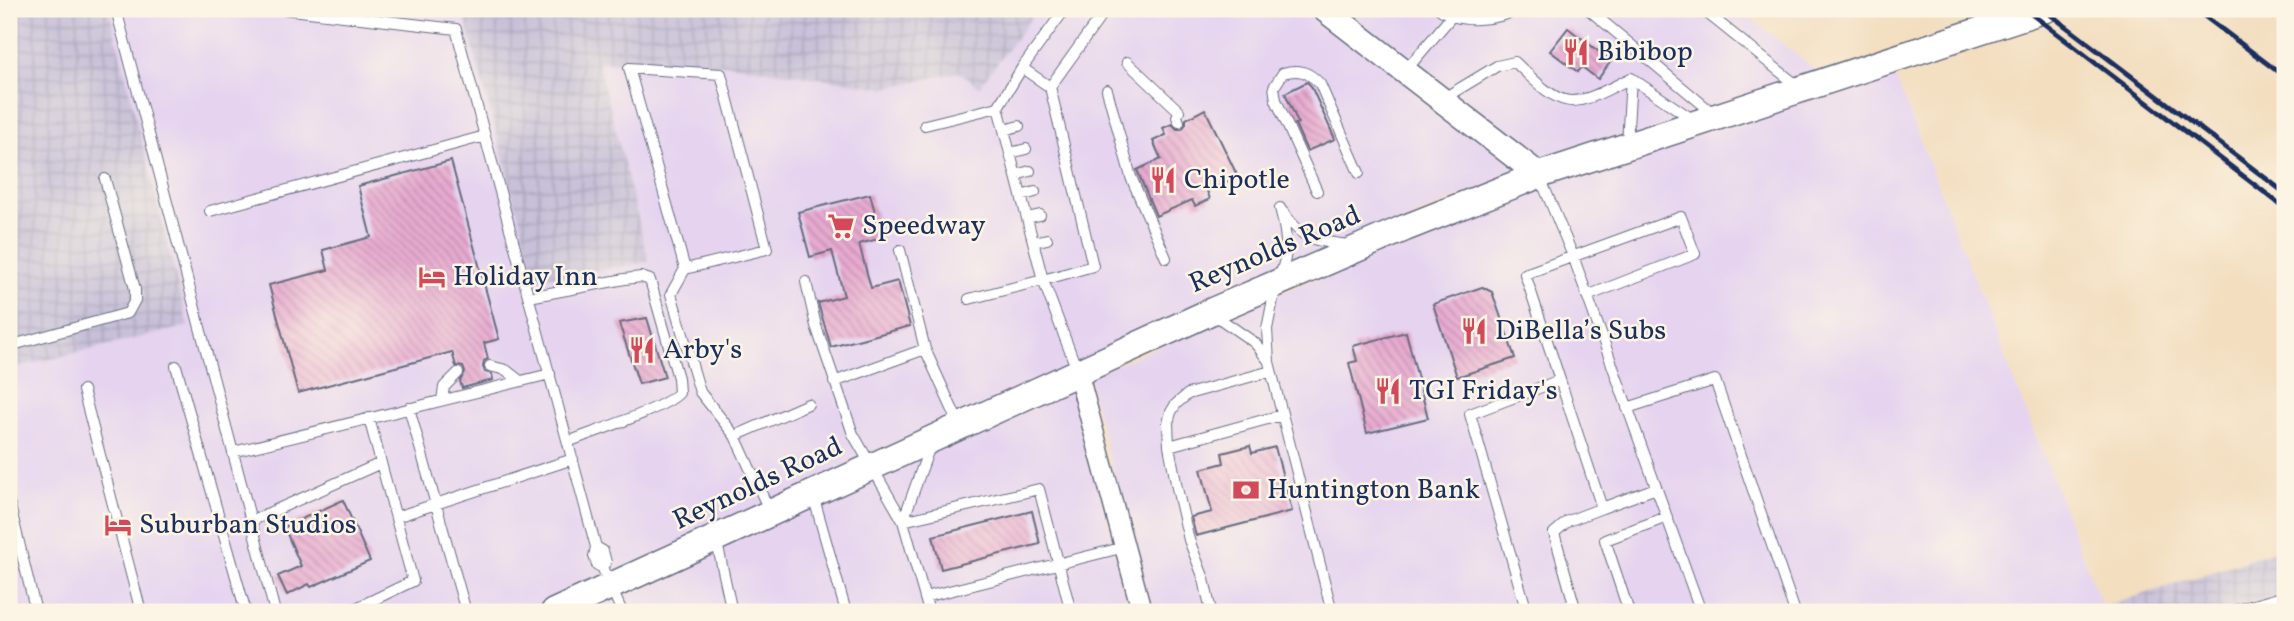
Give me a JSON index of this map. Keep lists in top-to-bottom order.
{
  "streets": {
    "main road": ["Reynolds Road"]
  },
  "places": {
    "restaurant": [
      "Bibibop",
      "Chipotle",
      "DiBella’s Subs",
      "Arby's",
      "TGI Friday's"
    ],
    "supermarket": ["Speedway"],
    "hotel": ["Holiday Inn", "Suburban Studios"],
    "bank": ["Huntington Bank"]
  }
}
